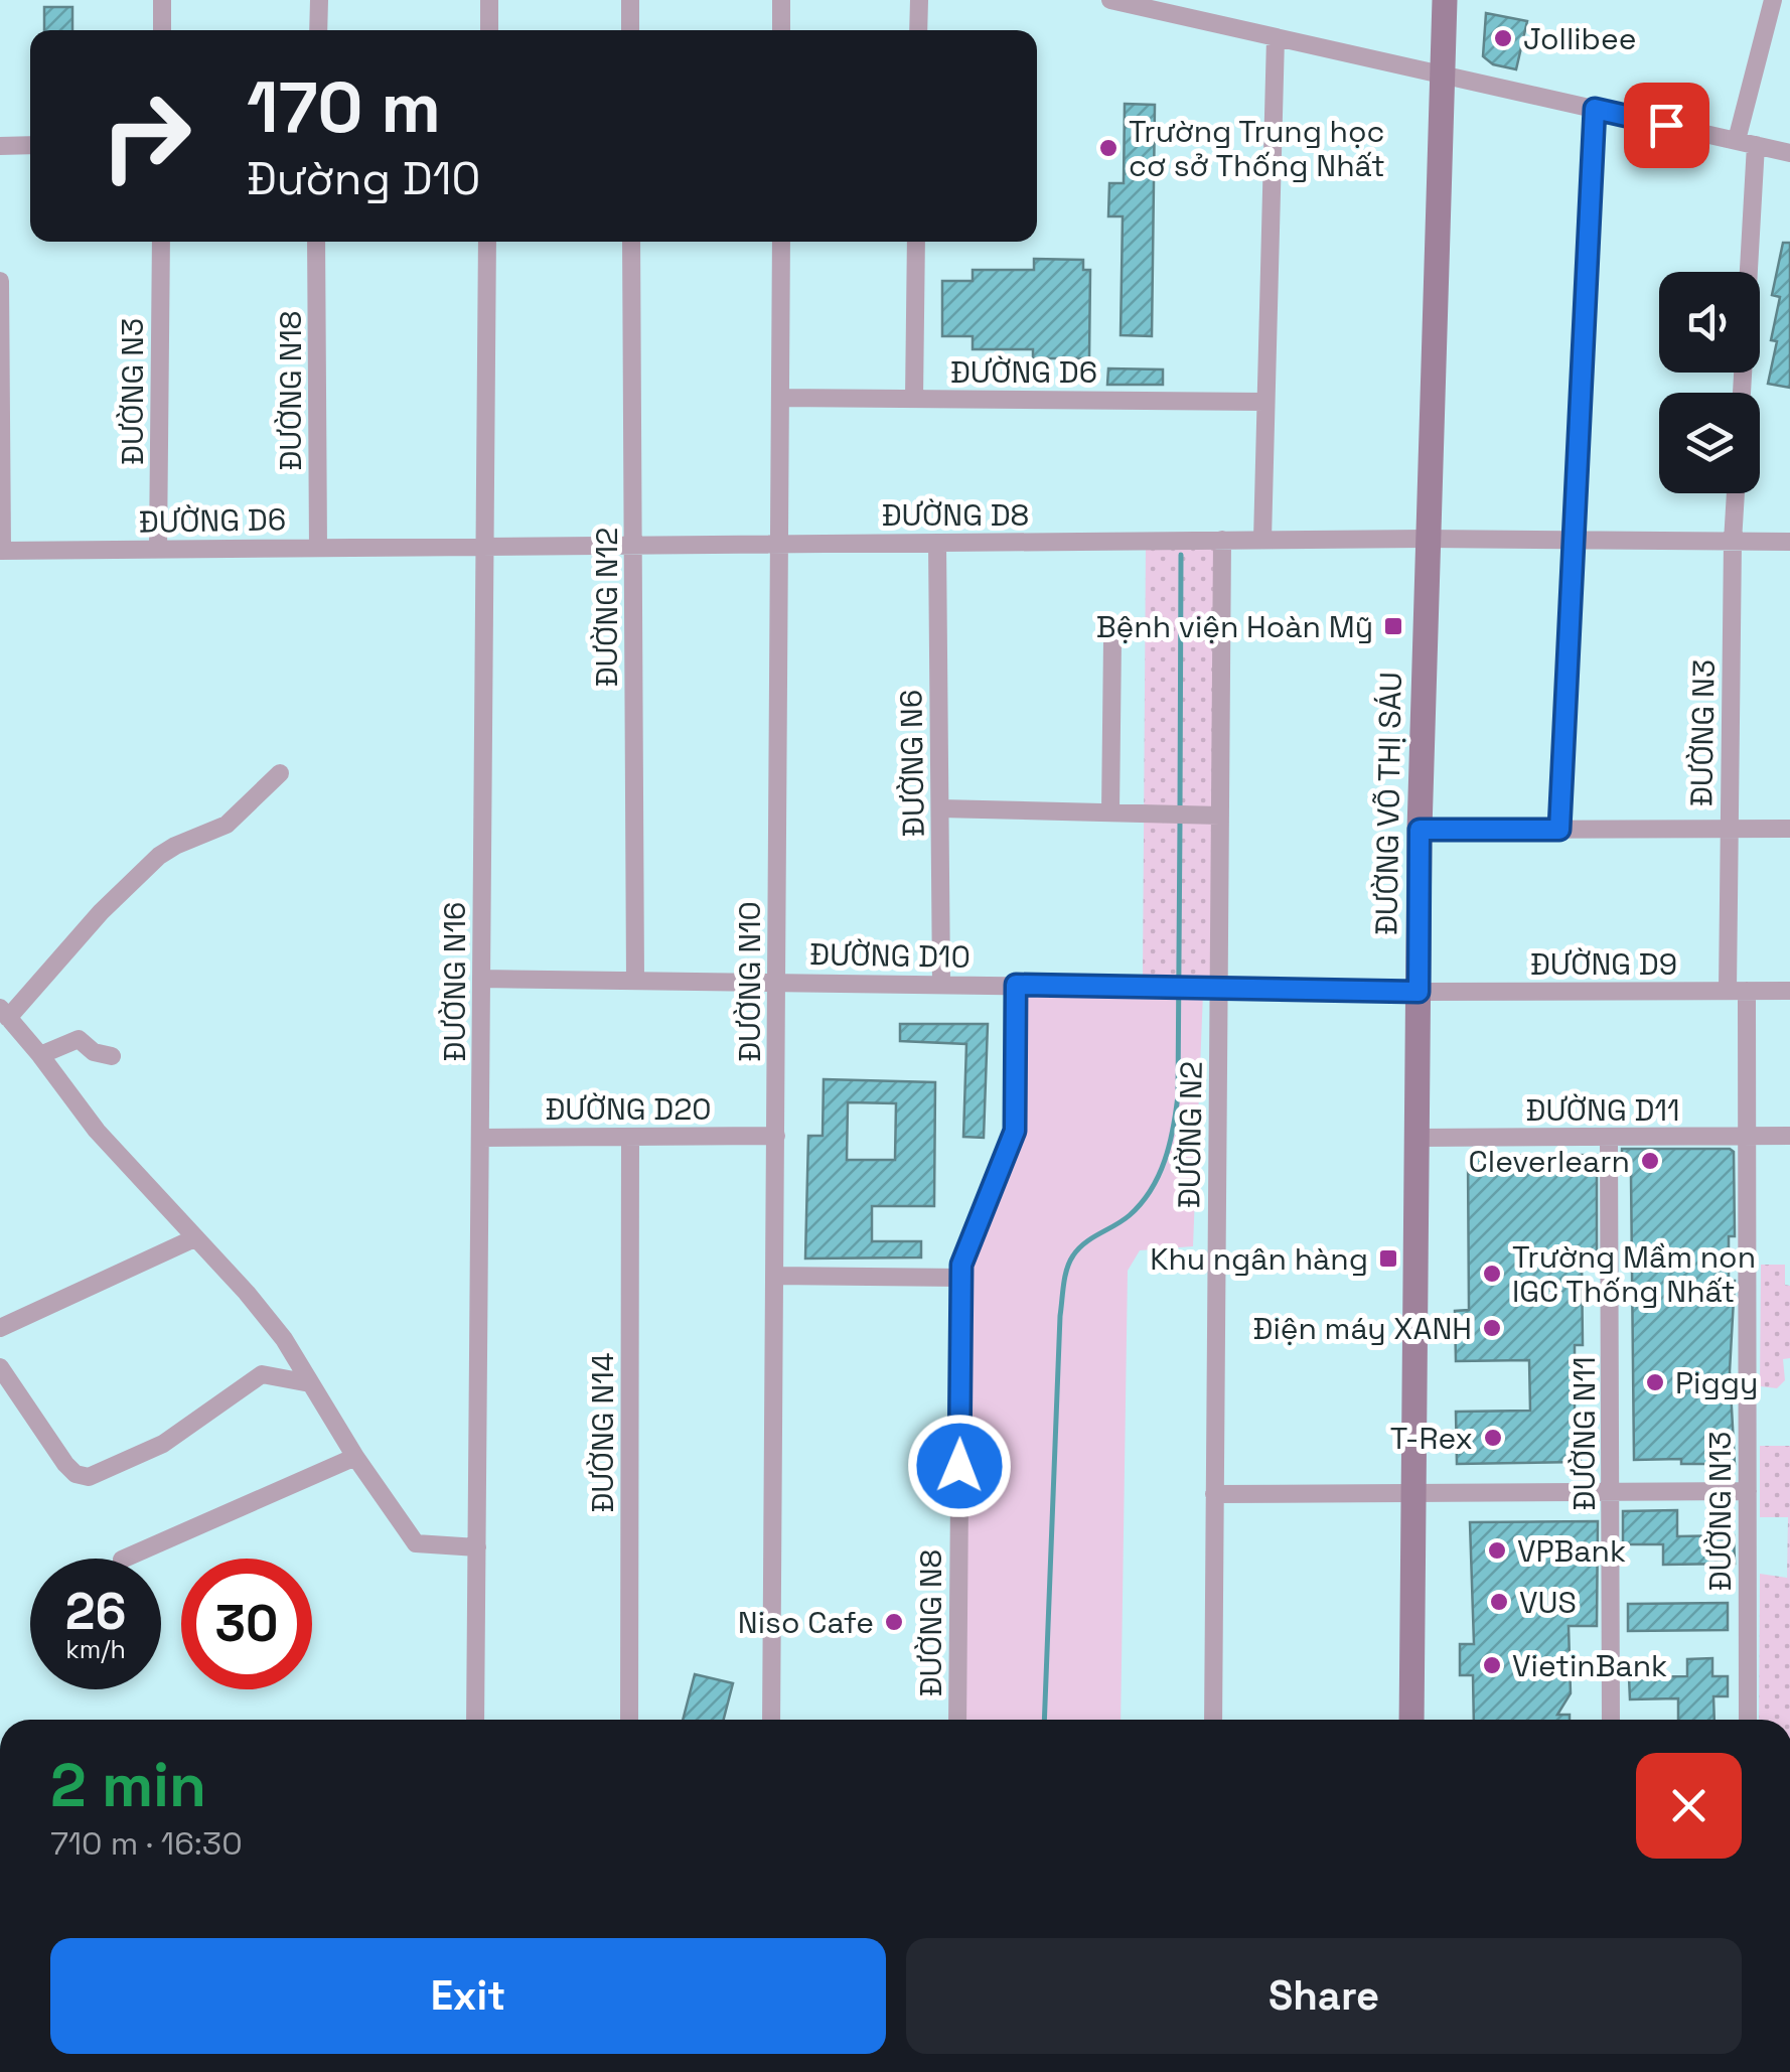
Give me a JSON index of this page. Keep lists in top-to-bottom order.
{
  "streets": {
    "main road": ["ĐƯỜNG VÕ THỊ SÁU"],
    "street": [
      "ĐƯỜNG D6",
      "ĐƯỜNG N18",
      "ĐƯỜNG N3",
      "ĐƯỜNG D8",
      "ĐƯỜNG N12",
      "ĐƯỜNG N6",
      "ĐƯỜNG D10",
      "ĐƯỜNG D9",
      "ĐƯỜNG N16",
      "ĐƯỜNG N10",
      "ĐƯỜNG D20",
      "ĐƯỜNG D11",
      "ĐƯỜNG N2",
      "ĐƯỜNG N14",
      "ĐƯỜNG N11",
      "ĐƯỜNG N13",
      "ĐƯỜNG N8"
    ]
  },
  "crossings": [
    ["ĐƯỜNG D6", "ĐƯỜNG N18"],
    ["ĐƯỜNG D6", "ĐƯỜNG N3"],
    ["ĐƯỜNG D6", "ĐƯỜNG D8"],
    ["ĐƯỜNG D6", "ĐƯỜNG N16"],
    ["ĐƯỜNG D6", "ĐƯỜNG N10"],
    ["ĐƯỜNG N3", "ĐƯỜNG D8"],
    ["ĐƯỜNG N3", "ĐƯỜNG D9"],
    ["ĐƯỜNG N3", "ĐƯỜNG N13"],
    ["ĐƯỜNG D8", "ĐƯỜNG N12"],
    ["ĐƯỜNG D8", "ĐƯỜNG N6"],
    ["ĐƯỜNG D8", "ĐƯỜNG VÕ THỊ SÁU"],
    ["ĐƯỜNG D8", "ĐƯỜNG N16"],
    ["ĐƯỜNG D8", "ĐƯỜNG N10"],
    ["ĐƯỜNG D8", "ĐƯỜNG N2"],
    ["ĐƯỜNG N12", "ĐƯỜNG D10"],
    ["ĐƯỜNG N6", "ĐƯỜNG D10"],
    ["ĐƯỜNG VÕ THỊ SÁU", "ĐƯỜNG D10"],
    ["ĐƯỜNG VÕ THỊ SÁU", "ĐƯỜNG D9"],
    ["ĐƯỜNG VÕ THỊ SÁU", "ĐƯỜNG D11"],
    ["ĐƯỜNG D10", "ĐƯỜNG D9"],
    ["ĐƯỜNG D10", "ĐƯỜNG N16"],
    ["ĐƯỜNG D10", "ĐƯỜNG N10"],
    ["ĐƯỜNG D10", "ĐƯỜNG N2"],
    ["ĐƯỜNG D10", "ĐƯỜNG N8"],
    ["ĐƯỜNG D9", "ĐƯỜNG N13"],
    ["ĐƯỜNG N16", "ĐƯỜNG D20"],
    ["ĐƯỜNG N10", "ĐƯỜNG D20"],
    ["ĐƯỜNG D20", "ĐƯỜNG N14"],
    ["ĐƯỜNG D11", "ĐƯỜNG N11"],
    ["ĐƯỜNG D11", "ĐƯỜNG N13"]
  ],
  "places": {
    "other": [
      "Jollibee",
      "Trường Trung học cơ sở Thống Nhất",
      "Cleverlearn",
      "Trường Mầm non IGC Thống Nhất",
      "Điện máy XANH",
      "Piggy",
      "T-Rex",
      "VPBank",
      "VUS",
      "Niso Cafe",
      "VietinBank"
    ],
    "transit": ["Bệnh viện Hoàn Mỹ", "Khu ngân hàng"]
  },
  "page": {
    "turn": ["170 m", "Đường D10"],
    "speed": "26 km/h",
    "limit": "30",
    "heading": ["2 min", "710 m · 16:30"],
    "buttons": ["Exit", "Share"]
  }
}
